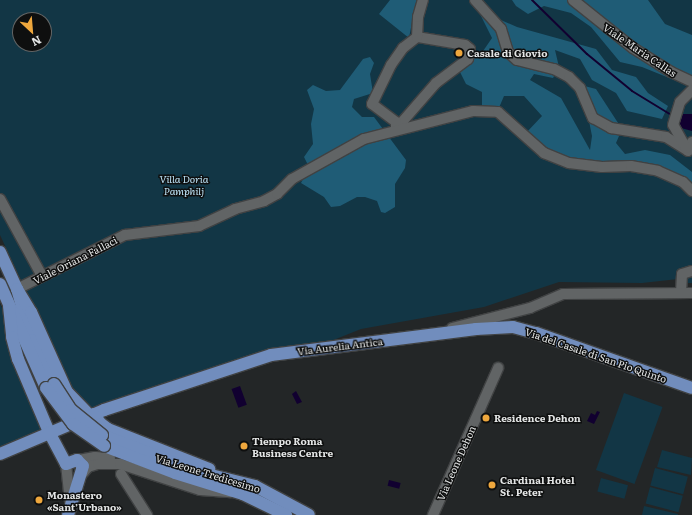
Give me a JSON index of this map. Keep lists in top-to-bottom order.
{
  "streets": {
    "main road": ["Via Aurelia Antica", "Via del Casale di San Pio Quinto", "Via Leone Tredicesimo"],
    "street": ["Viale Maria Callas", "Viale Oriana Fallaci", "Via Leone Dehon"]
  },
  "crossings": [
    ["Viale Oriana Fallaci", "Via Leone Tredicesimo"],
    ["Via Aurelia Antica", "Via del Casale di San Pio Quinto"]
  ],
  "parks": ["Villa Doria Pamphilj"],
  "places": [
    "Casale di Giovio",
    "Residence Dehon",
    "Tiempo Roma Business Centre",
    "Cardinal Hotel St. Peter",
    "Monastero «Sant’Urbano»"
  ],
  "north": "bottom right"
}
